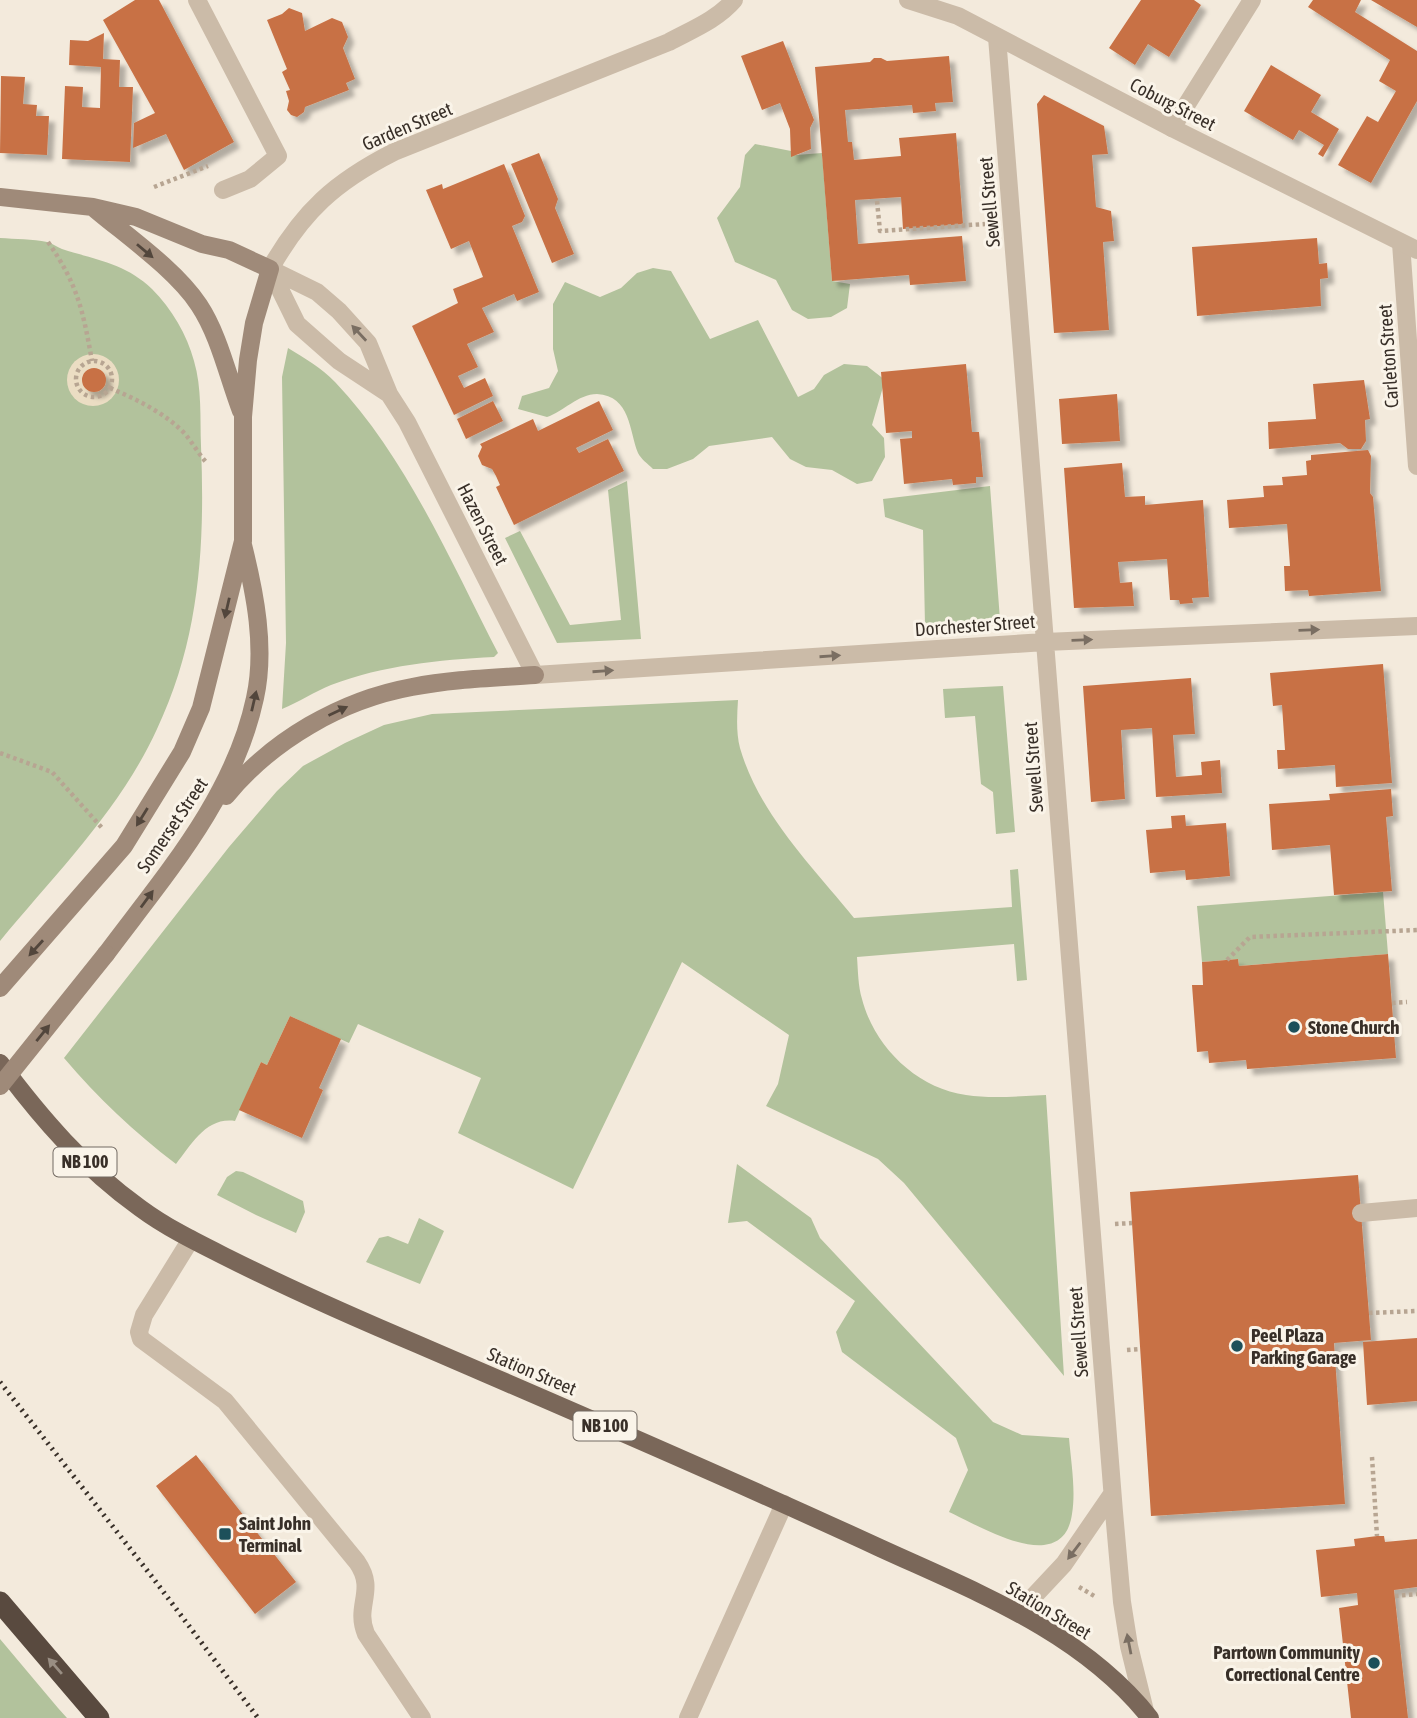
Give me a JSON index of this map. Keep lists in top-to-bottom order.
{
  "streets": {
    "main road": ["Somerset Street", "NB 100", "Station Street"],
    "street": [
      "Coburg Street",
      "Garden Street",
      "Sewell Street",
      "Carleton Street",
      "Hazen Street",
      "Dorchester Street"
    ]
  },
  "crossings": [
    ["Coburg Street", "Sewell Street"],
    ["Coburg Street", "Carleton Street"],
    ["Garden Street", "Hazen Street"],
    ["Garden Street", "Somerset Street"],
    ["Sewell Street", "Dorchester Street"],
    ["Sewell Street", "Station Street"],
    ["Hazen Street", "Dorchester Street"],
    ["Hazen Street", "Somerset Street"]
  ],
  "one_way": ["Dorchester Street"],
  "places": {
    "other": ["Stone Church", "Peel Plaza Parking Garage", "Parrtown Community Correctional Centre"],
    "transit": ["Saint John Terminal"]
  }
}
